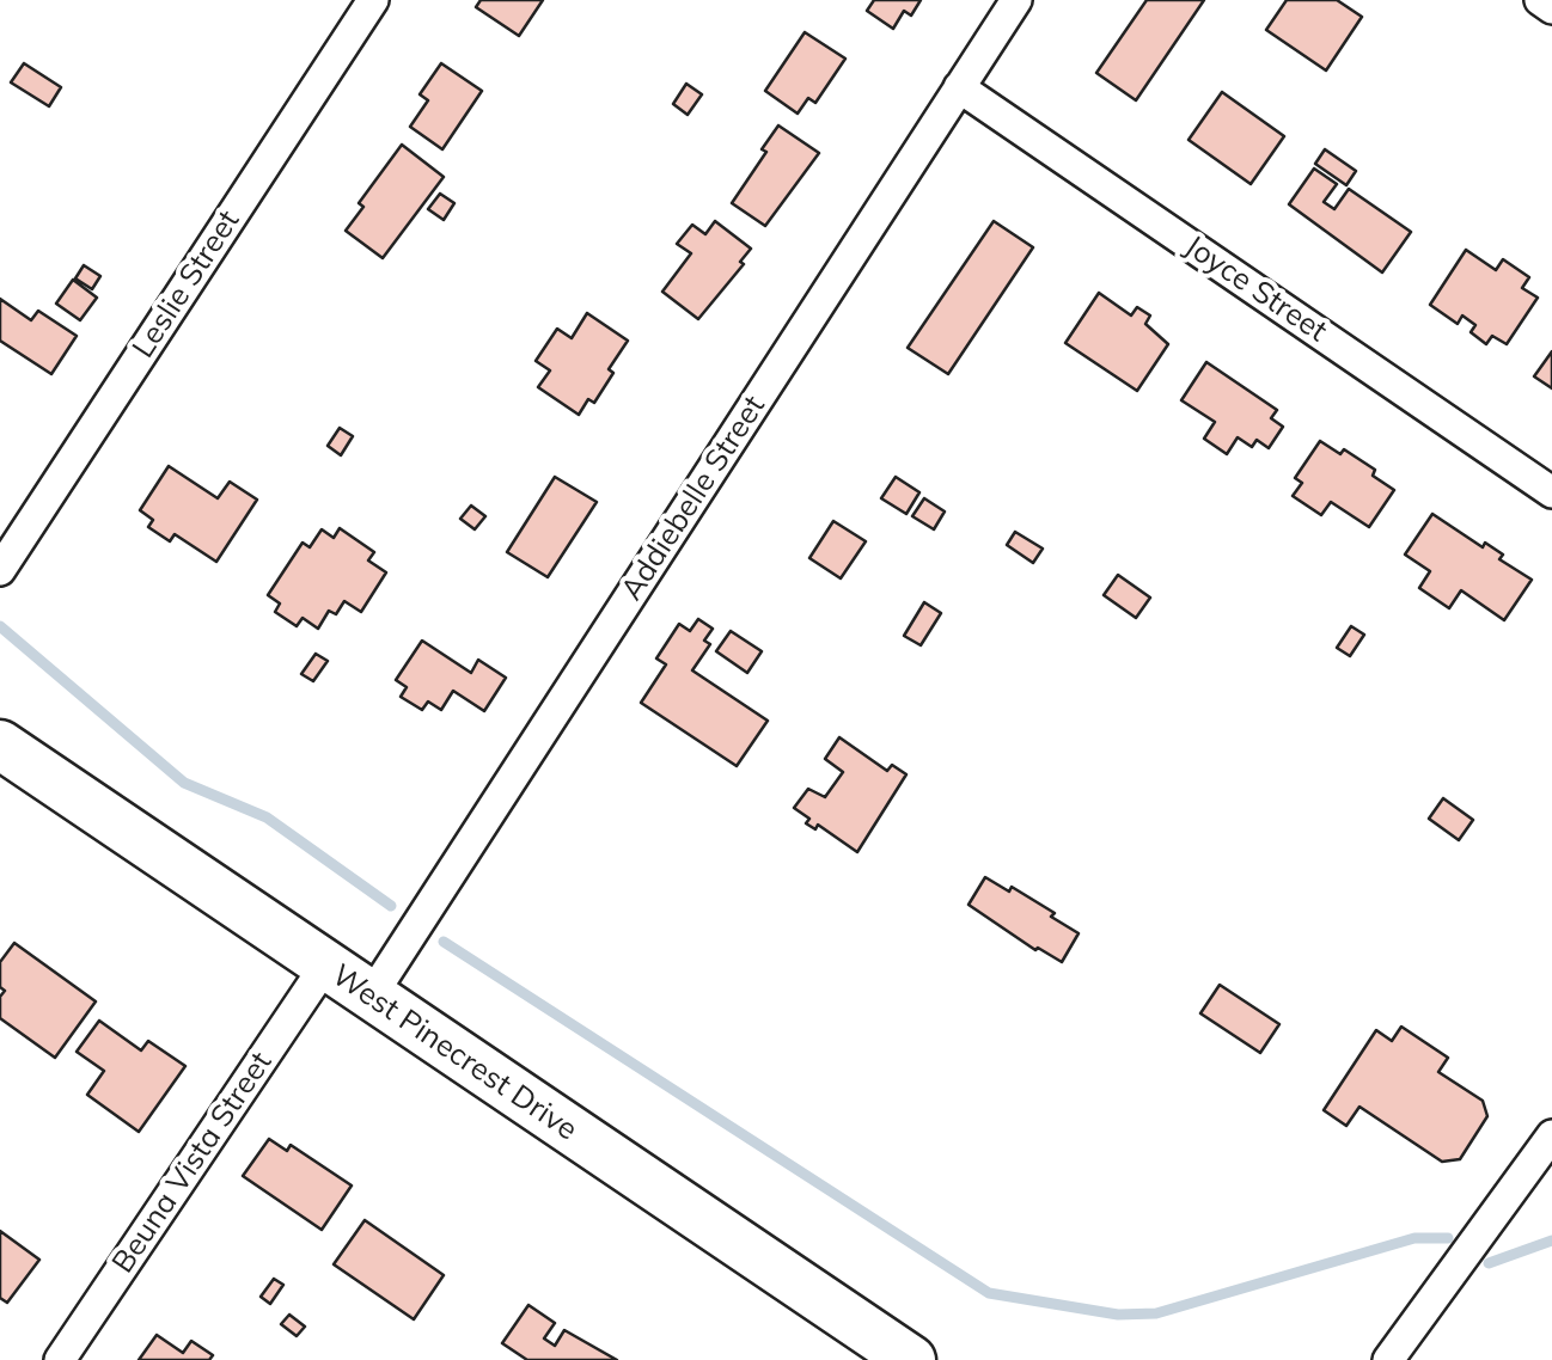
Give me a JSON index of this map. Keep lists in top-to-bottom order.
{
  "streets": {
    "main road": ["West Pinecrest Drive"],
    "street": [
      "Leslie Street",
      "Joyce Street",
      "Addiebelle Street",
      "Beuna Vista Street"
    ]
  },
  "crossings": [
    ["Joyce Street", "Addiebelle Street"],
    ["Addiebelle Street", "West Pinecrest Drive"],
    ["West Pinecrest Drive", "Beuna Vista Street"]
  ]
}
